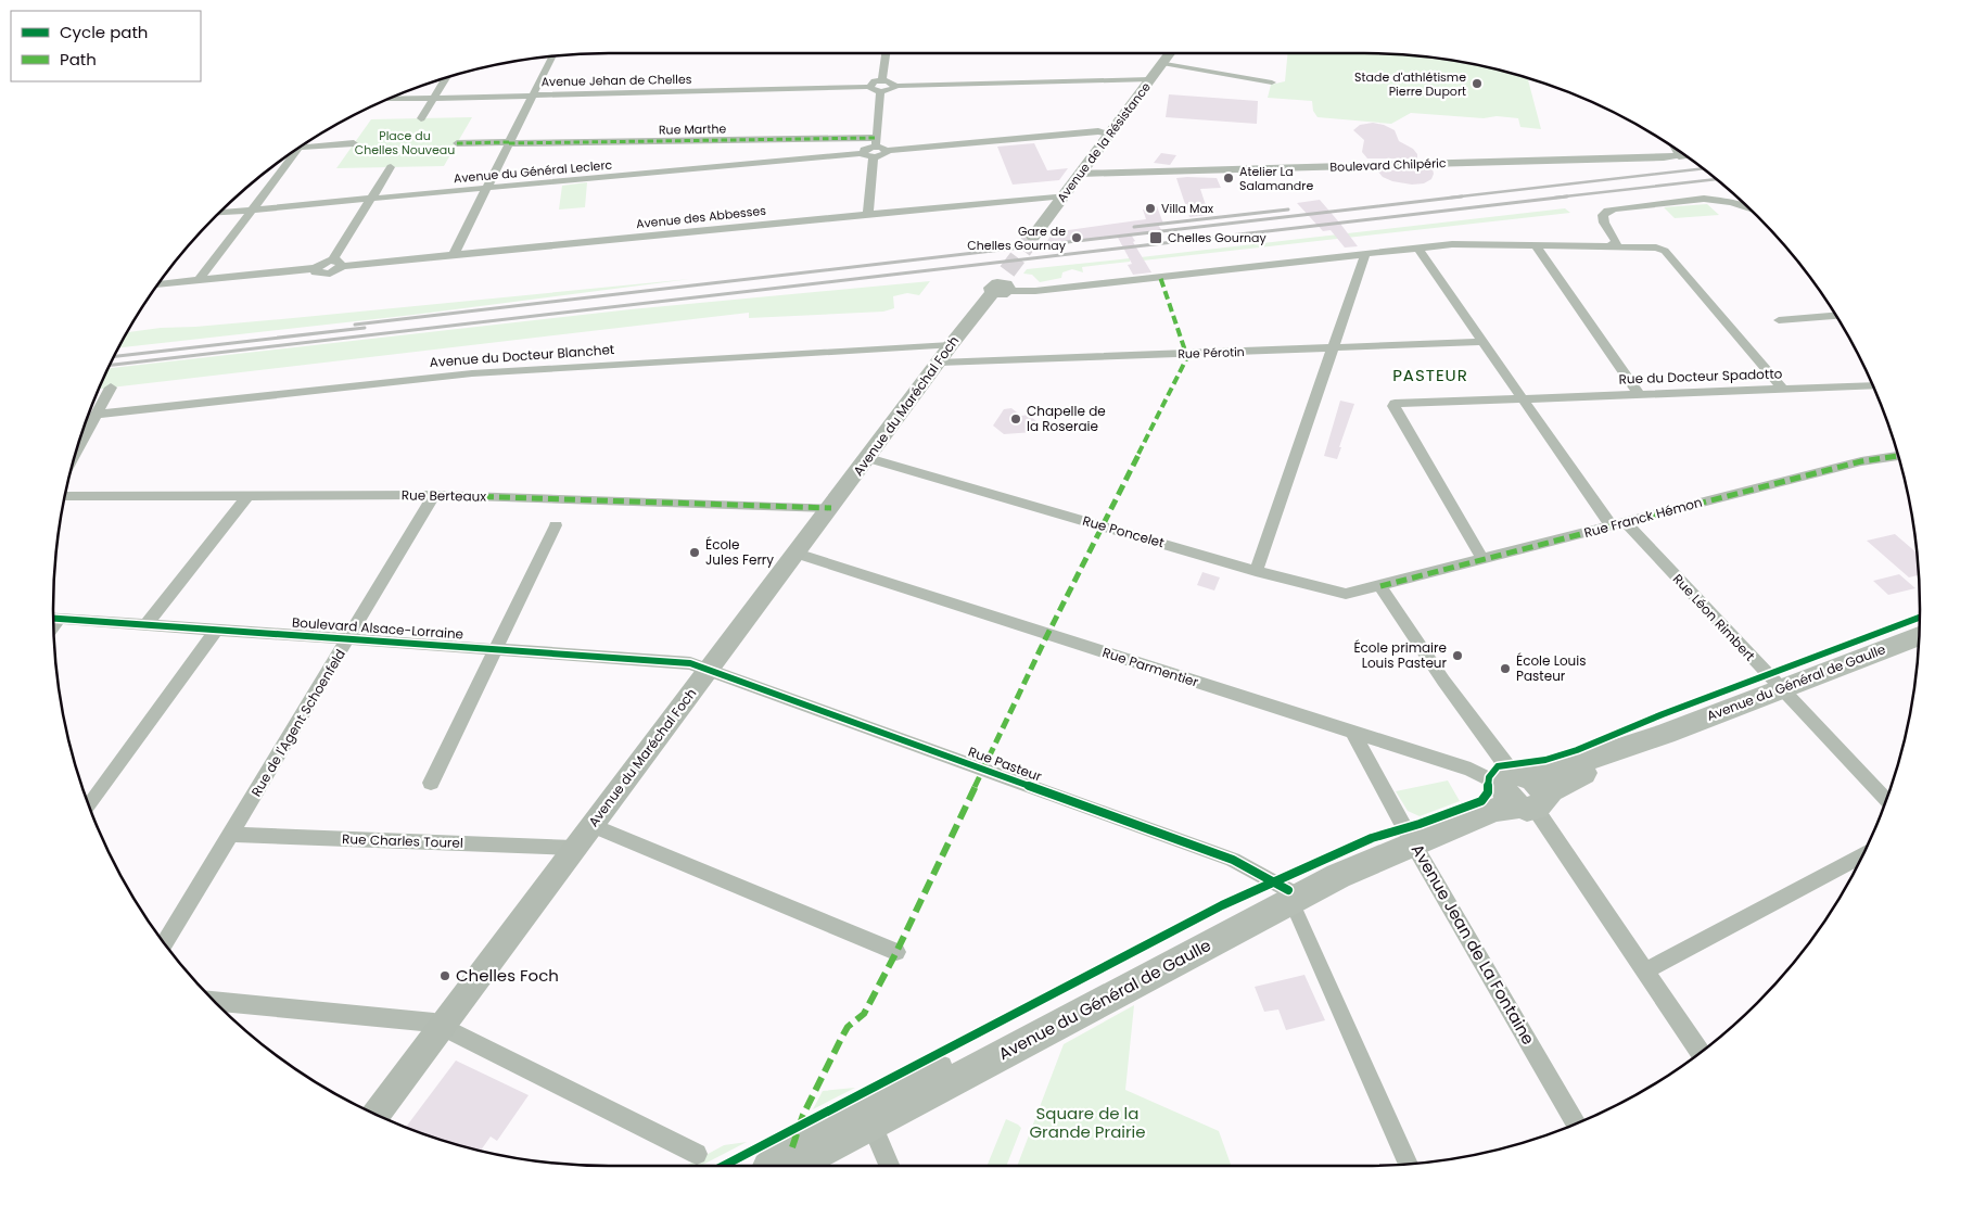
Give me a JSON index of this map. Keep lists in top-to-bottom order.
{
  "streets": {
    "main road": ["Avenue du Général de Gaulle"],
    "street": [
      "Avenue Jehan de Chelles",
      "Rue Marthe",
      "Avenue de la Résistance",
      "Boulevard Chilpéric",
      "Avenue du Général Leclerc",
      "Avenue des Abbesses",
      "Rue Pérotin",
      "Avenue du Docteur Blanchet",
      "Rue du Docteur Spadotto",
      "Avenue du Maréchal Foch",
      "Rue Berteaux",
      "Rue Franck Hémon",
      "Rue Poncelet",
      "Rue Léon Rimbert",
      "Boulevard Alsace-Lorraine",
      "Rue Parmentier",
      "Rue de l'Agent Schoenfeld",
      "Rue Pasteur",
      "Rue Charles Tourel",
      "Avenue Jean de La Fontaine"
    ]
  },
  "crossings": [
    ["Avenue de la Résistance", "Boulevard Chilpéric"],
    ["Avenue de la Résistance", "Avenue des Abbesses"],
    ["Rue Pérotin", "Avenue du Maréchal Foch"],
    ["Rue Pérotin", "Rue Léon Rimbert"],
    ["Avenue du Docteur Blanchet", "Avenue du Maréchal Foch"],
    ["Rue du Docteur Spadotto", "Rue Franck Hémon"],
    ["Rue du Docteur Spadotto", "Rue Léon Rimbert"],
    ["Avenue du Maréchal Foch", "Rue Berteaux"],
    ["Avenue du Maréchal Foch", "Rue Poncelet"],
    ["Avenue du Maréchal Foch", "Boulevard Alsace-Lorraine"],
    ["Avenue du Maréchal Foch", "Rue Parmentier"],
    ["Avenue du Maréchal Foch", "Rue Pasteur"],
    ["Avenue du Maréchal Foch", "Rue Charles Tourel"],
    ["Rue Berteaux", "Rue de l'Agent Schoenfeld"],
    ["Rue Franck Hémon", "Rue Poncelet"],
    ["Rue Franck Hémon", "Rue Léon Rimbert"],
    ["Rue Léon Rimbert", "Avenue du Général de Gaulle"],
    ["Boulevard Alsace-Lorraine", "Rue de l'Agent Schoenfeld"],
    ["Boulevard Alsace-Lorraine", "Rue Pasteur"],
    ["Rue Parmentier", "Avenue du Général de Gaulle"],
    ["Rue Parmentier", "Avenue Jean de La Fontaine"],
    ["Avenue du Général de Gaulle", "Rue Pasteur"],
    ["Avenue du Général de Gaulle", "Avenue Jean de La Fontaine"],
    ["Rue de l'Agent Schoenfeld", "Rue Charles Tourel"]
  ],
  "districts": ["PASTEUR"],
  "parks": ["Place du Chelles Nouveau", "Square de la Grande Prairie"],
  "places": {
    "other": [
      "Stade d'athlétisme Pierre Duport",
      "Atelier La Salamandre",
      "Villa Max",
      "Gare de Chelles Gournay",
      "Chapelle de la Roseraie",
      "École Jules Ferry",
      "École primaire Louis Pasteur",
      "École Louis Pasteur",
      "Chelles Foch"
    ],
    "transit": ["Chelles Gournay"]
  },
  "legend": ["Cycle path", "Path"]
}
